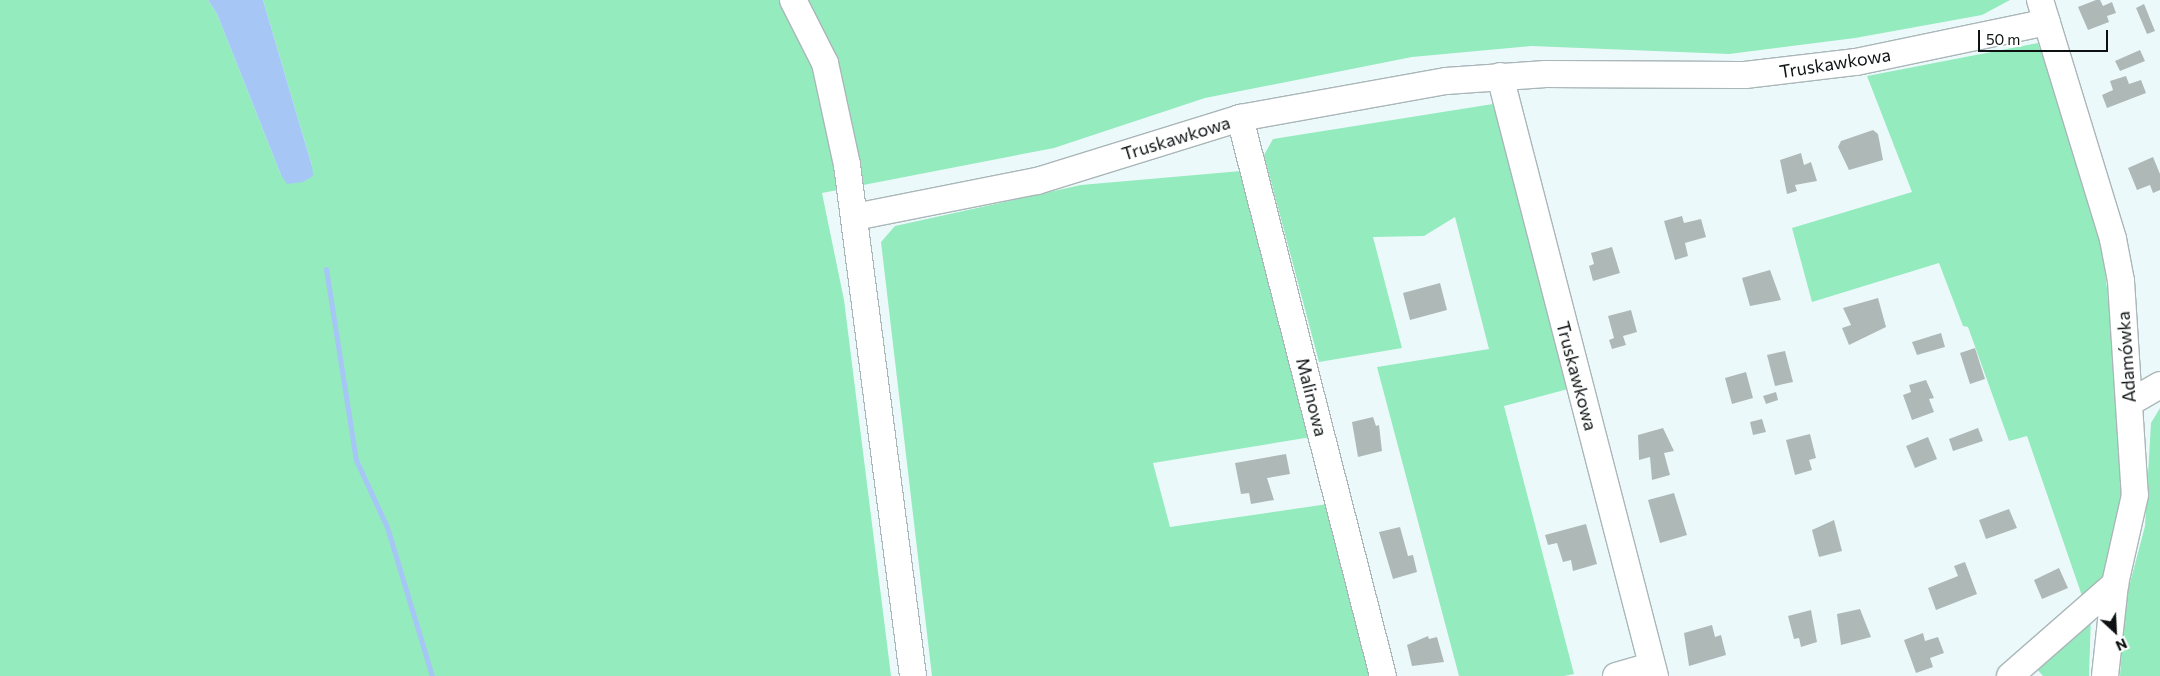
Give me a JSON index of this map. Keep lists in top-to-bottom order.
{
  "streets": {
    "street": ["Truskawkowa", "Adamówka", "Malinowa"]
  },
  "crossings": [
    ["Truskawkowa", "Adamówka"],
    ["Truskawkowa", "Malinowa"]
  ],
  "scale_bar": "50 m",
  "north": "bottom right"
}
